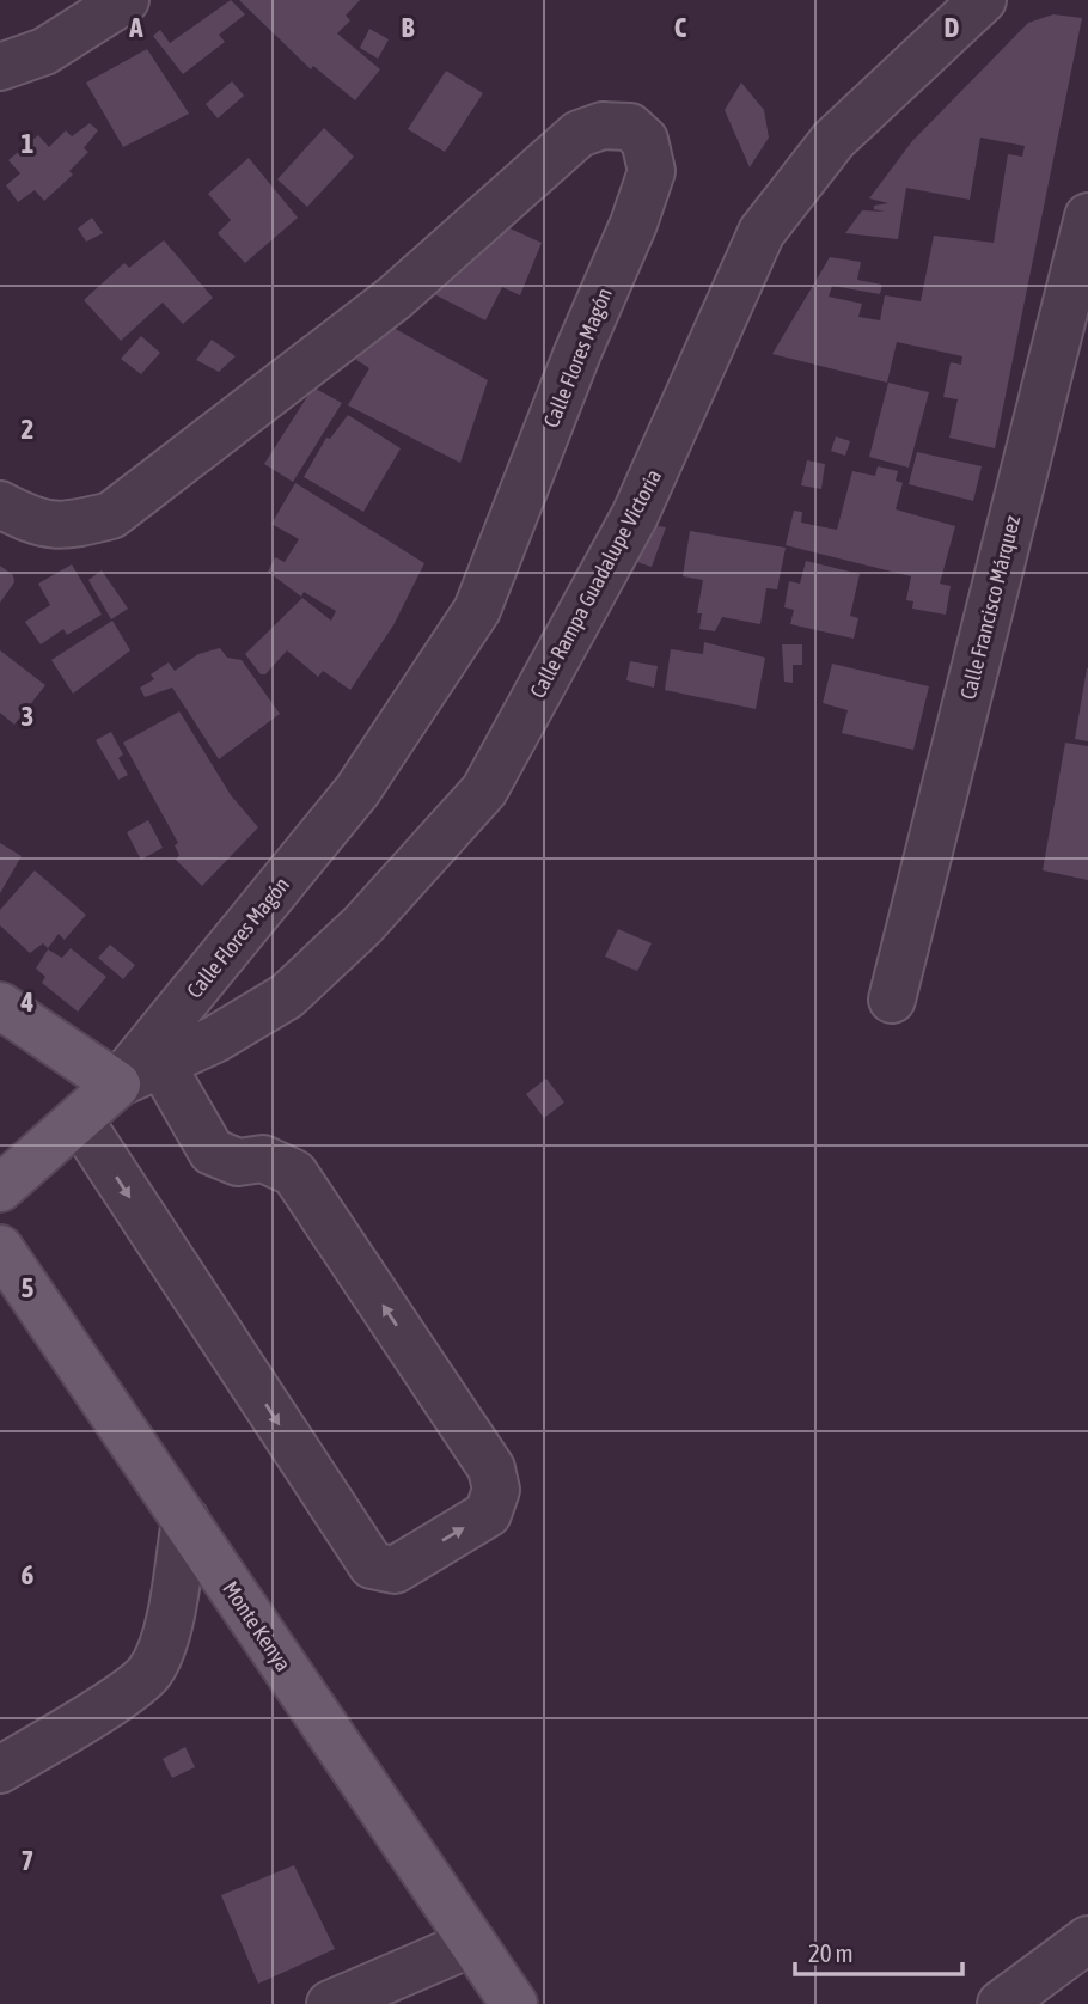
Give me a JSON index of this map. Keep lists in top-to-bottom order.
{
  "streets": {
    "main road": ["Calle Flores Magón", "Monte Kenya"],
    "street": ["Calle Rampa Guadalupe Victoria", "Calle Francisco Márquez"]
  },
  "crossings": [
    ["Calle Flores Magón", "Calle Rampa Guadalupe Victoria"]
  ],
  "scale_bar": "20 m",
  "grid": {
    "columns": [
      "A",
      "B",
      "C",
      "D"
    ],
    "rows": [
      "1",
      "2",
      "3",
      "4",
      "5",
      "6",
      "7"
    ]
  }
}
